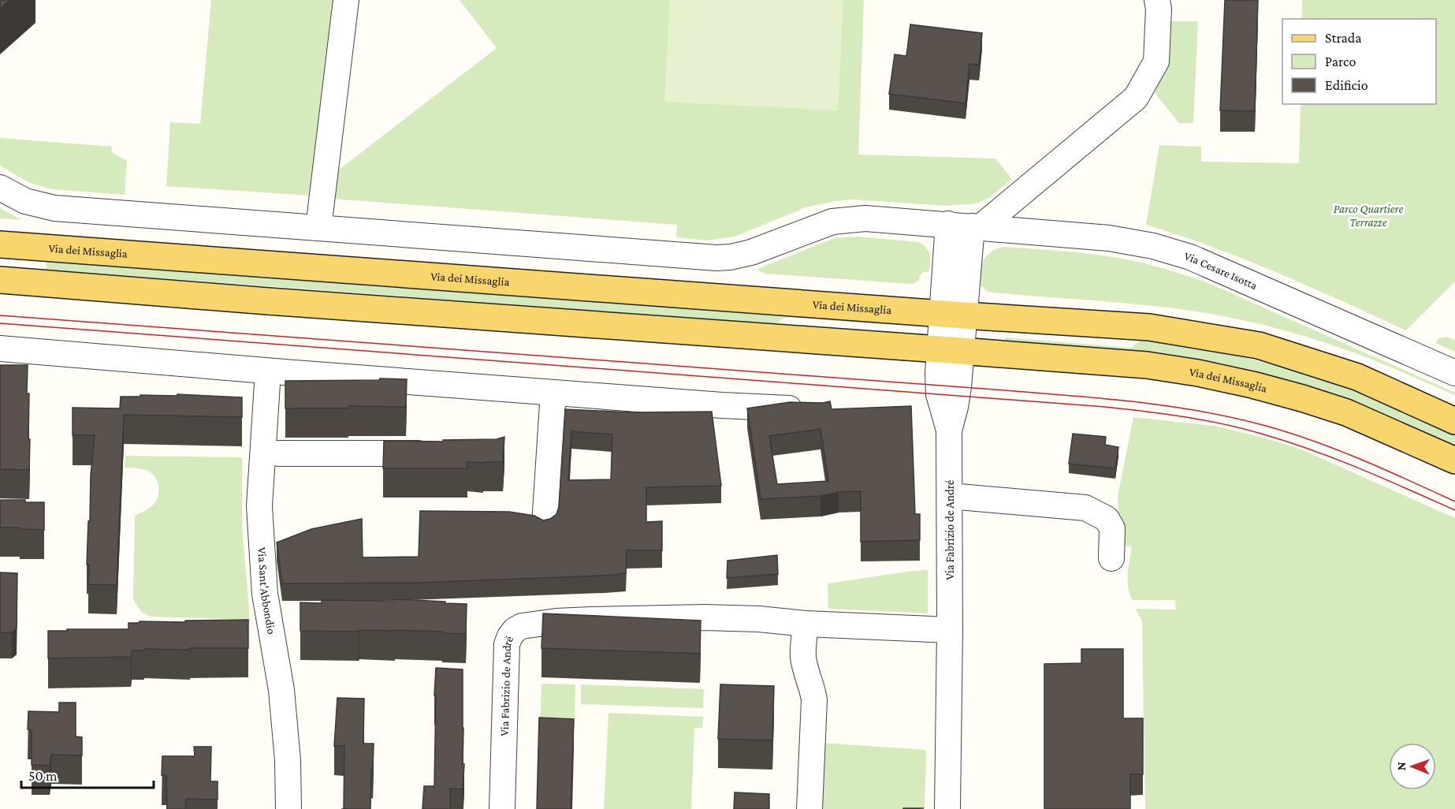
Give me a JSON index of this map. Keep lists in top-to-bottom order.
{
  "streets": {
    "main road": ["Via dei Missaglia"],
    "street": ["Via Cesare Isotta", "Via Fabrizio de André", "Via Sant'Abbondio"]
  },
  "crossings": [
    ["Via dei Missaglia", "Via Fabrizio de André"]
  ],
  "parks": ["Parco Quartiere Terrazze"],
  "legend": ["Strada", "Parco", "Edificio"],
  "scale_bar": "50 m",
  "north": "left"
}
